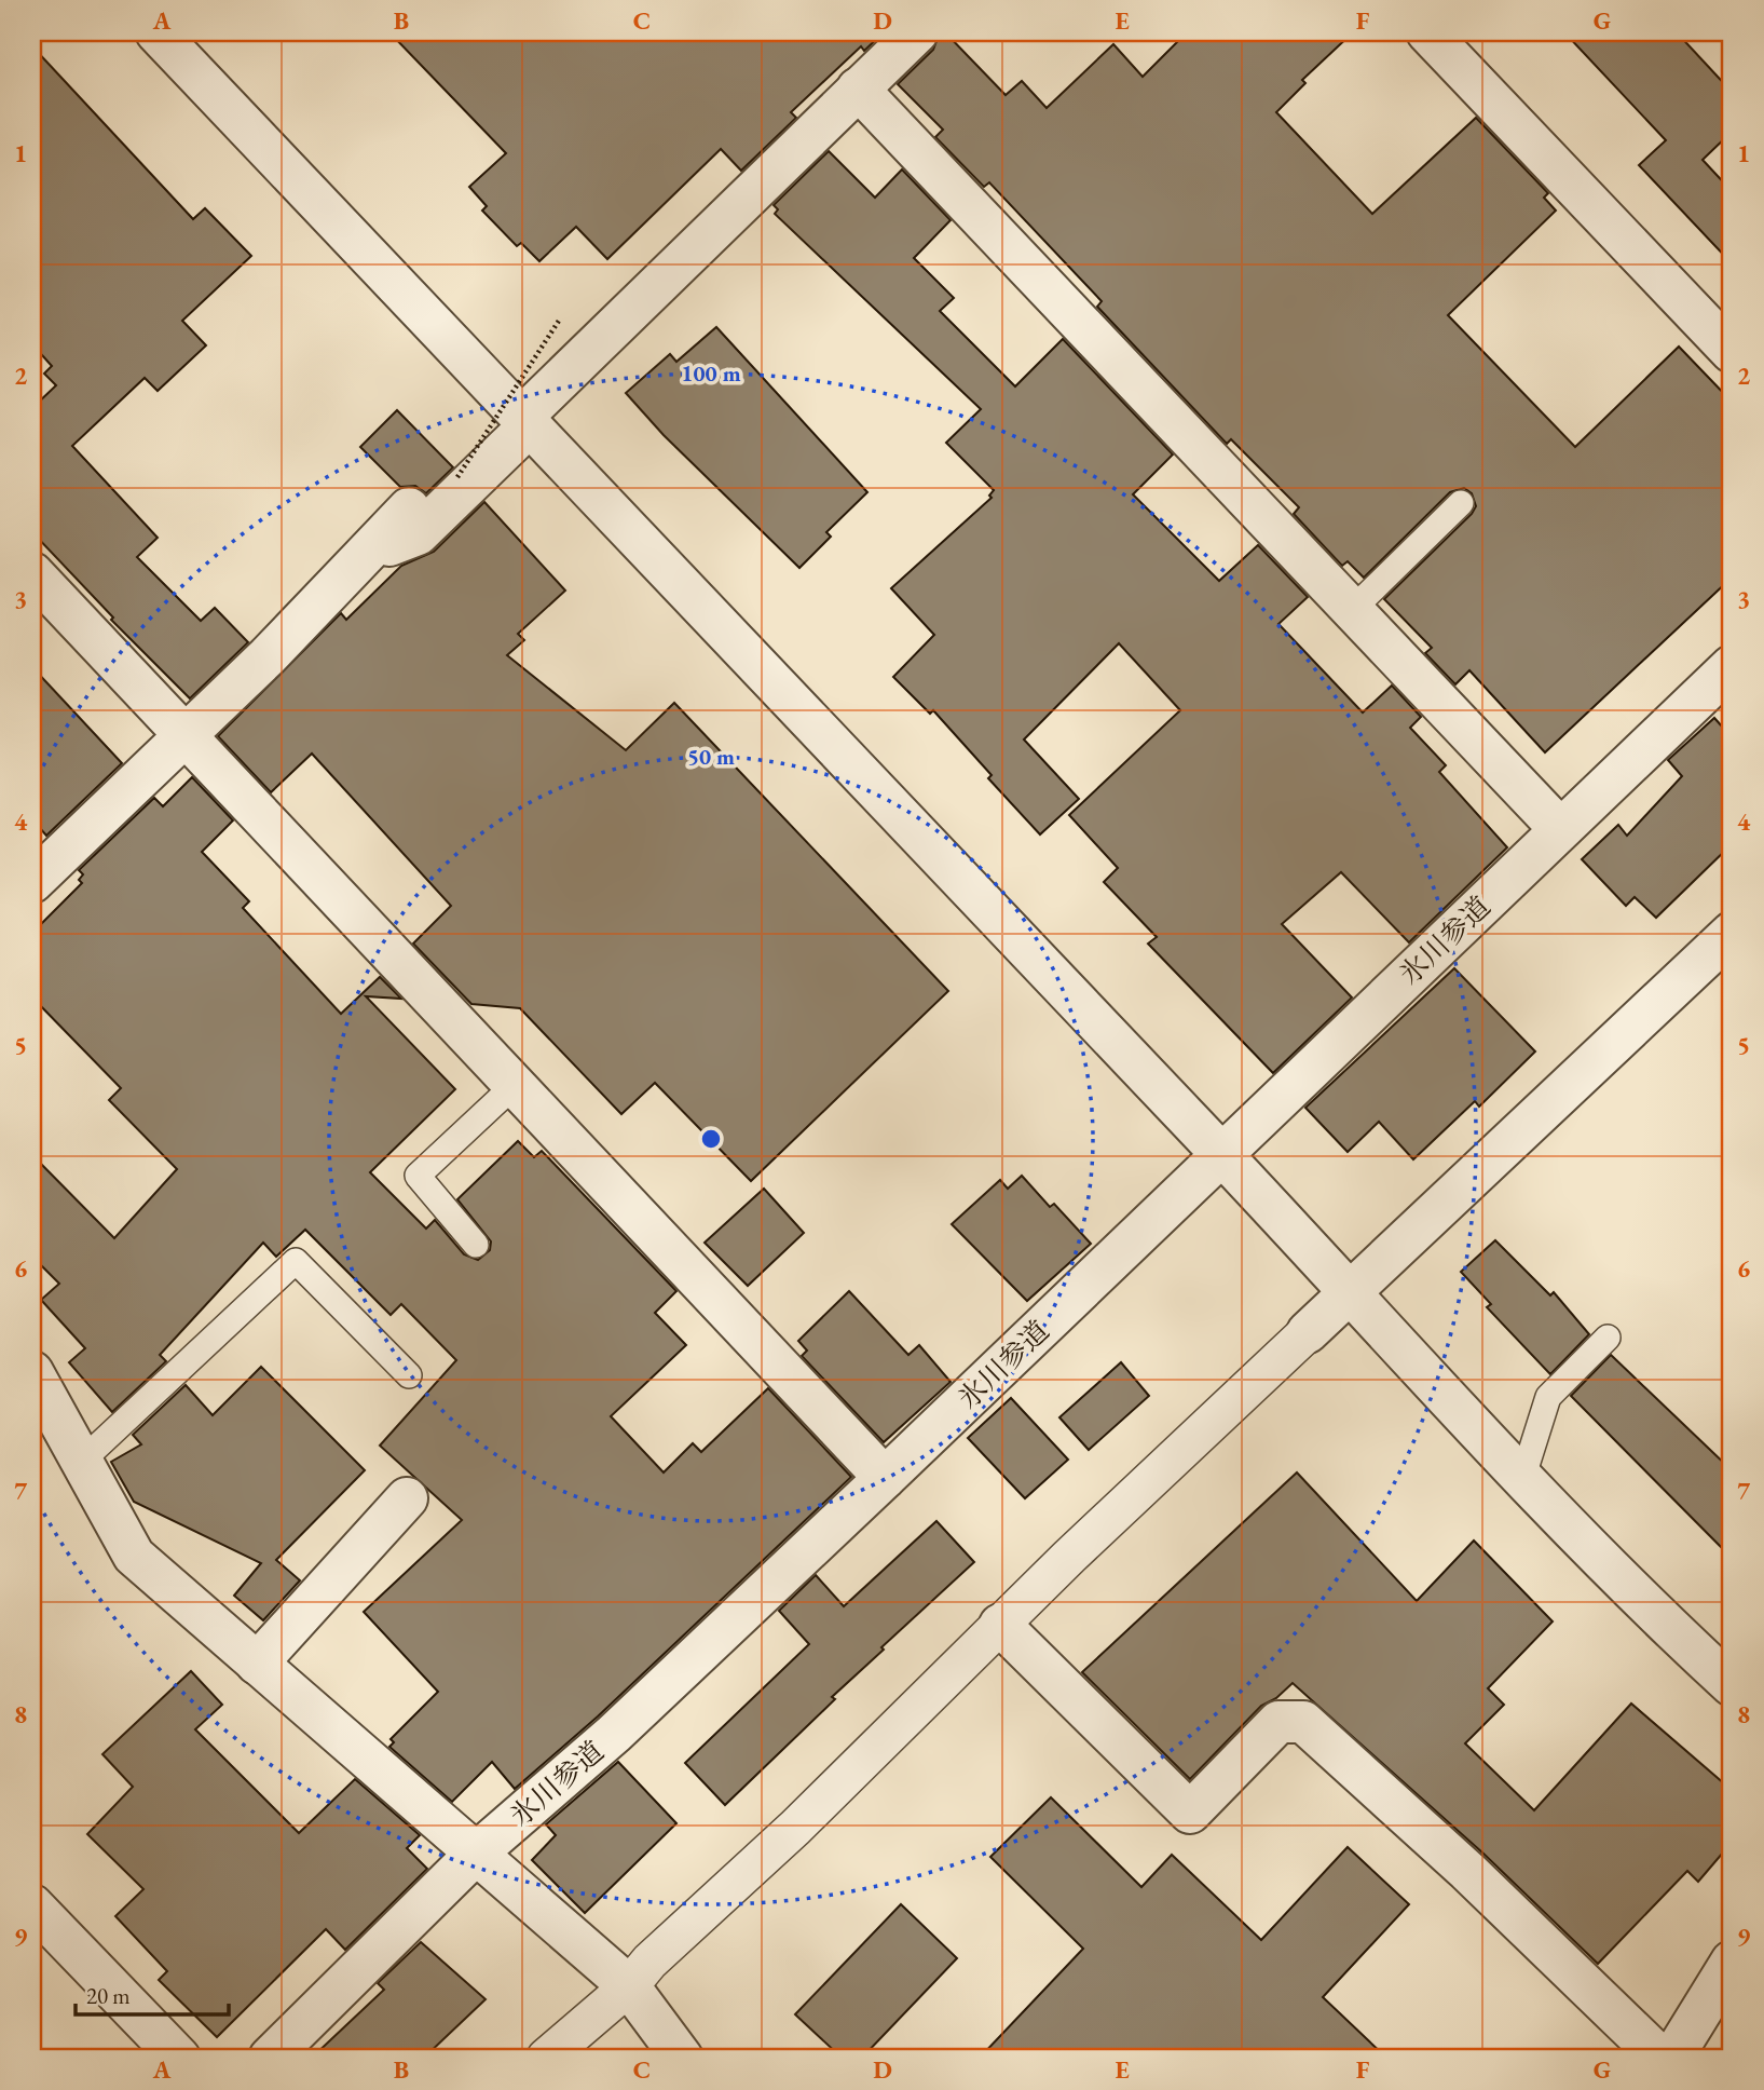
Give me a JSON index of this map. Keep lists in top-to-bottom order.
{
  "streets": {
    "street": ["氷川参道"]
  },
  "scale_bar": "20 m",
  "grid": {
    "columns": [
      "A",
      "B",
      "C",
      "D",
      "E",
      "F",
      "G"
    ],
    "rows": [
      "1",
      "2",
      "3",
      "4",
      "5",
      "6",
      "7",
      "8",
      "9"
    ]
  },
  "rings": ["100 m", "50 m"]
}
